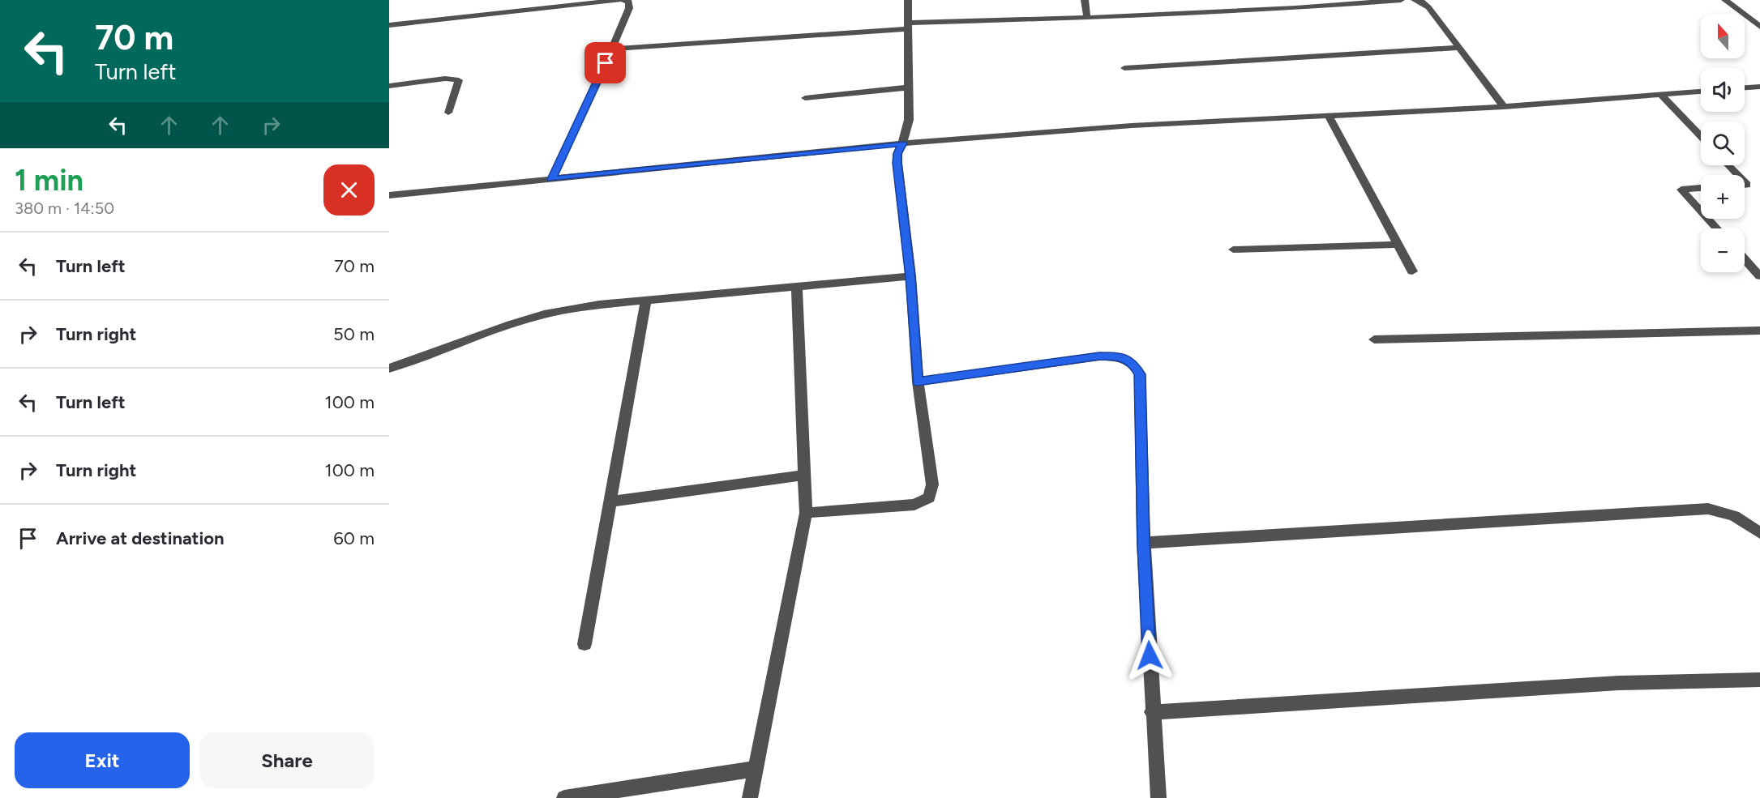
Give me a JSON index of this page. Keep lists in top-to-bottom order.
{
  "north": "top",
  "page": {
    "turn": ["70 m", "Turn left"],
    "map_buttons": ["+", "−"],
    "heading": ["1 min", "380 m · 14:50"],
    "list": [
      {
        "name": "Turn left",
        "value": "70 m"
      },
      {
        "name": "Turn right",
        "value": "50 m"
      },
      {
        "name": "Turn left",
        "value": "100 m"
      },
      {
        "name": "Turn right",
        "value": "100 m"
      },
      {
        "name": "Arrive at destination",
        "value": "60 m"
      }
    ],
    "buttons": ["Exit", "Share"]
  }
}
